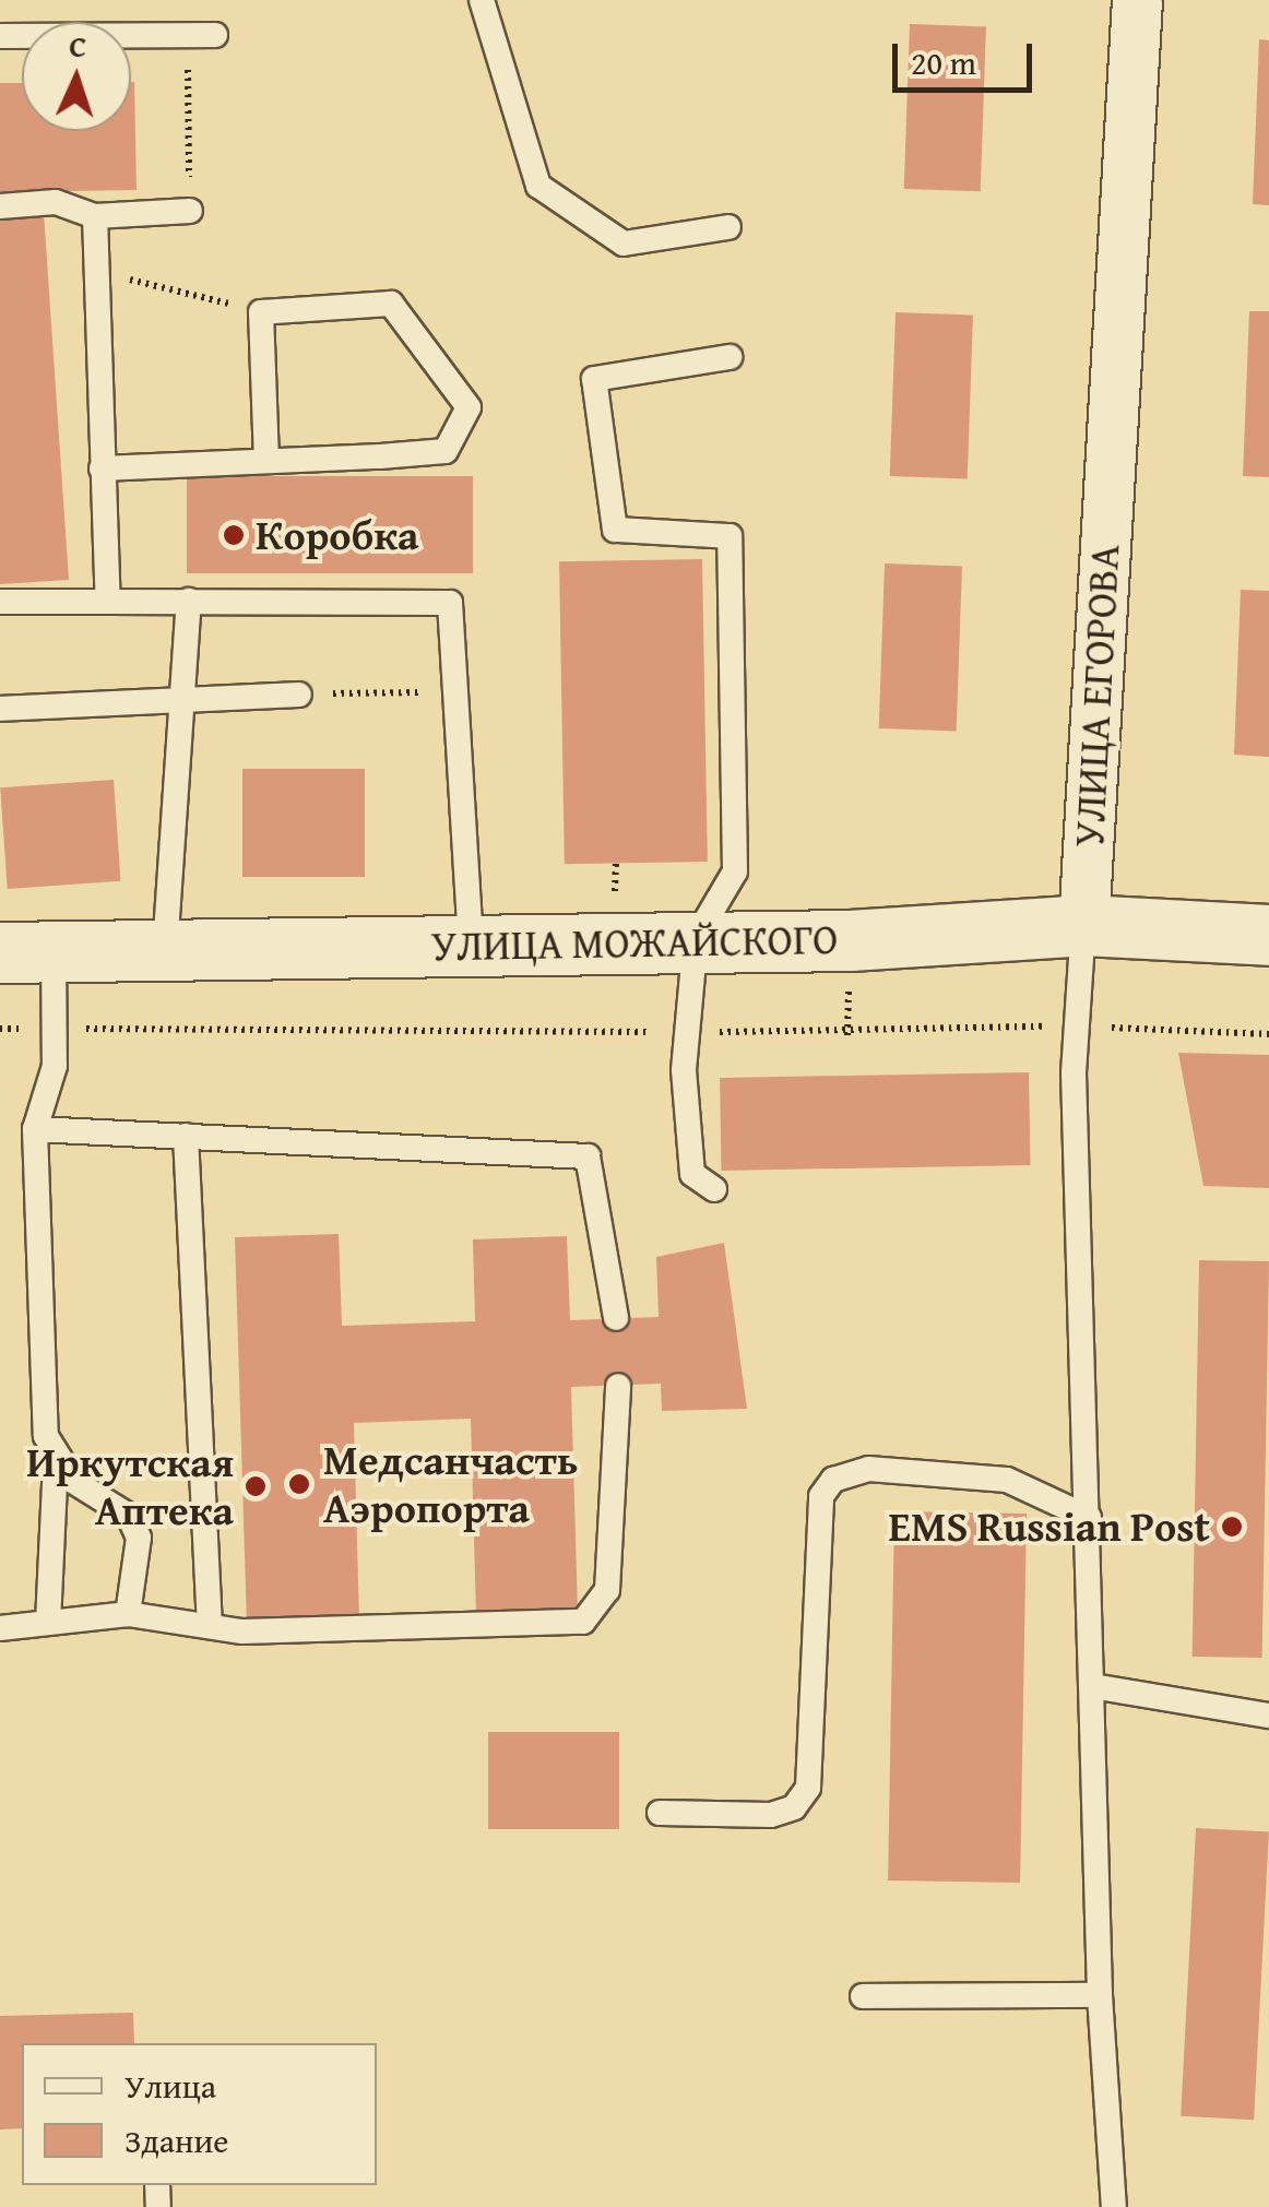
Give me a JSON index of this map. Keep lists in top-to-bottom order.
{
  "streets": {
    "street": ["УЛИЦА ЕГОРОВА", "УЛИЦА МОЖАЙСКОГО"]
  },
  "crossings": [
    ["УЛИЦА ЕГОРОВА", "УЛИЦА МОЖАЙСКОГО"]
  ],
  "places": [
    "Коробка",
    "Медсанчасть Аэропорта",
    "Иркутская Аптека",
    "EMS Russian Рost"
  ],
  "legend": ["Улица", "Здание"],
  "scale_bar": "20 m",
  "north": "top"
}
